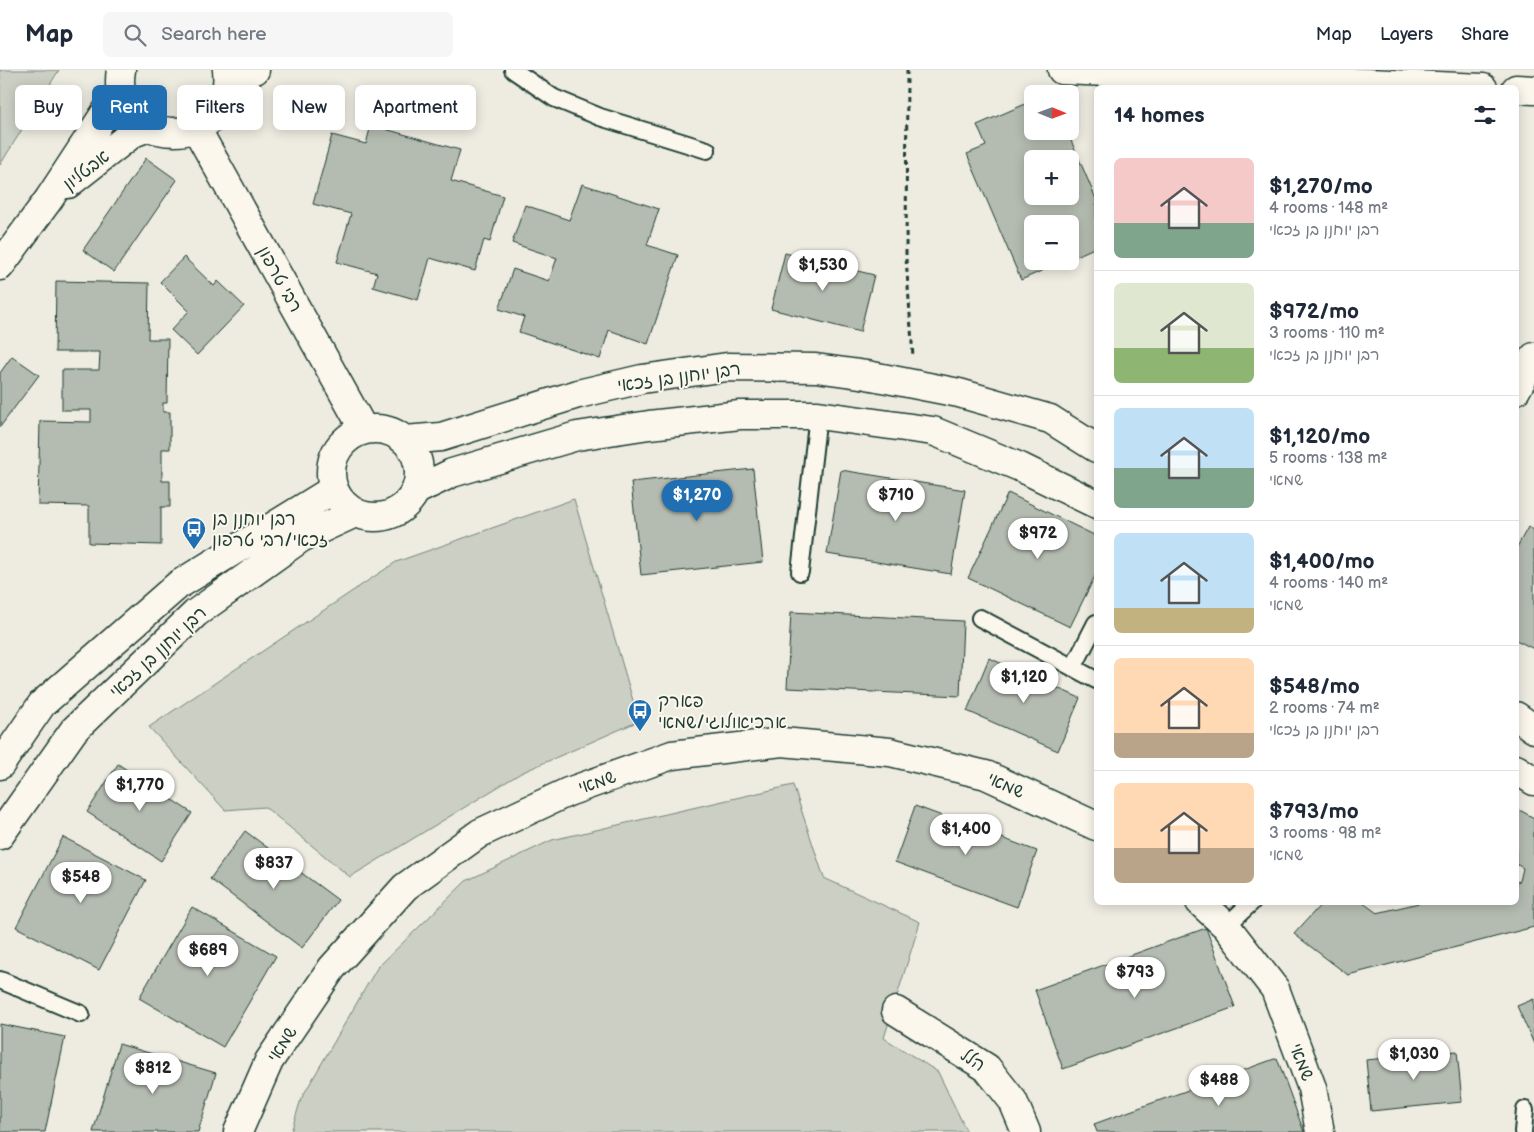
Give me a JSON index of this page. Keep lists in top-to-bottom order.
{
  "streets": {
    "street": [
      "אבטליון",
      "רבי טרפון",
      "רבן יוחנן בן זכאי",
      "שמאי",
      "הלל"
    ]
  },
  "crossings": [
    ["רבי טרפון", "רבן יוחנן בן זכאי"]
  ],
  "places": {
    "bus stop": ["רבן יוחנן בן זכאי/רבי טרפון", "פארק ארכיאולוגי/שמאי"]
  },
  "north": "right",
  "page": {
    "header": "Map",
    "search": "Search here",
    "nav": ["Map", "Layers", "Share"],
    "map_buttons": ["+", "−"],
    "chip": [
      "Buy",
      "Rent",
      "Filters",
      "New",
      "Apartment"
    ],
    "heading": "14 homes",
    "list": [
      {
        "name": "$1,270/mo",
        "note": "4 rooms · 148 m² · רבן יוחנן בן זכאי"
      },
      {
        "name": "$972/mo",
        "note": "3 rooms · 110 m² · רבן יוחנן בן זכאי"
      },
      {
        "name": "$1,120/mo",
        "note": "5 rooms · 138 m² · שמאי"
      },
      {
        "name": "$1,400/mo",
        "note": "4 rooms · 140 m² · שמאי"
      },
      {
        "name": "$548/mo",
        "note": "2 rooms · 74 m² · רבן יוחנן בן זכאי"
      },
      {
        "name": "$793/mo",
        "note": "3 rooms · 98 m² · שמאי"
      }
    ],
    "price": [
      "$1,530",
      "$1,270",
      "$710",
      "$972",
      "$1,120",
      "$1,770",
      "$1,400",
      "$837",
      "$548",
      "$689",
      "$793",
      "$1,030",
      "$812",
      "$488"
    ]
  }
}
